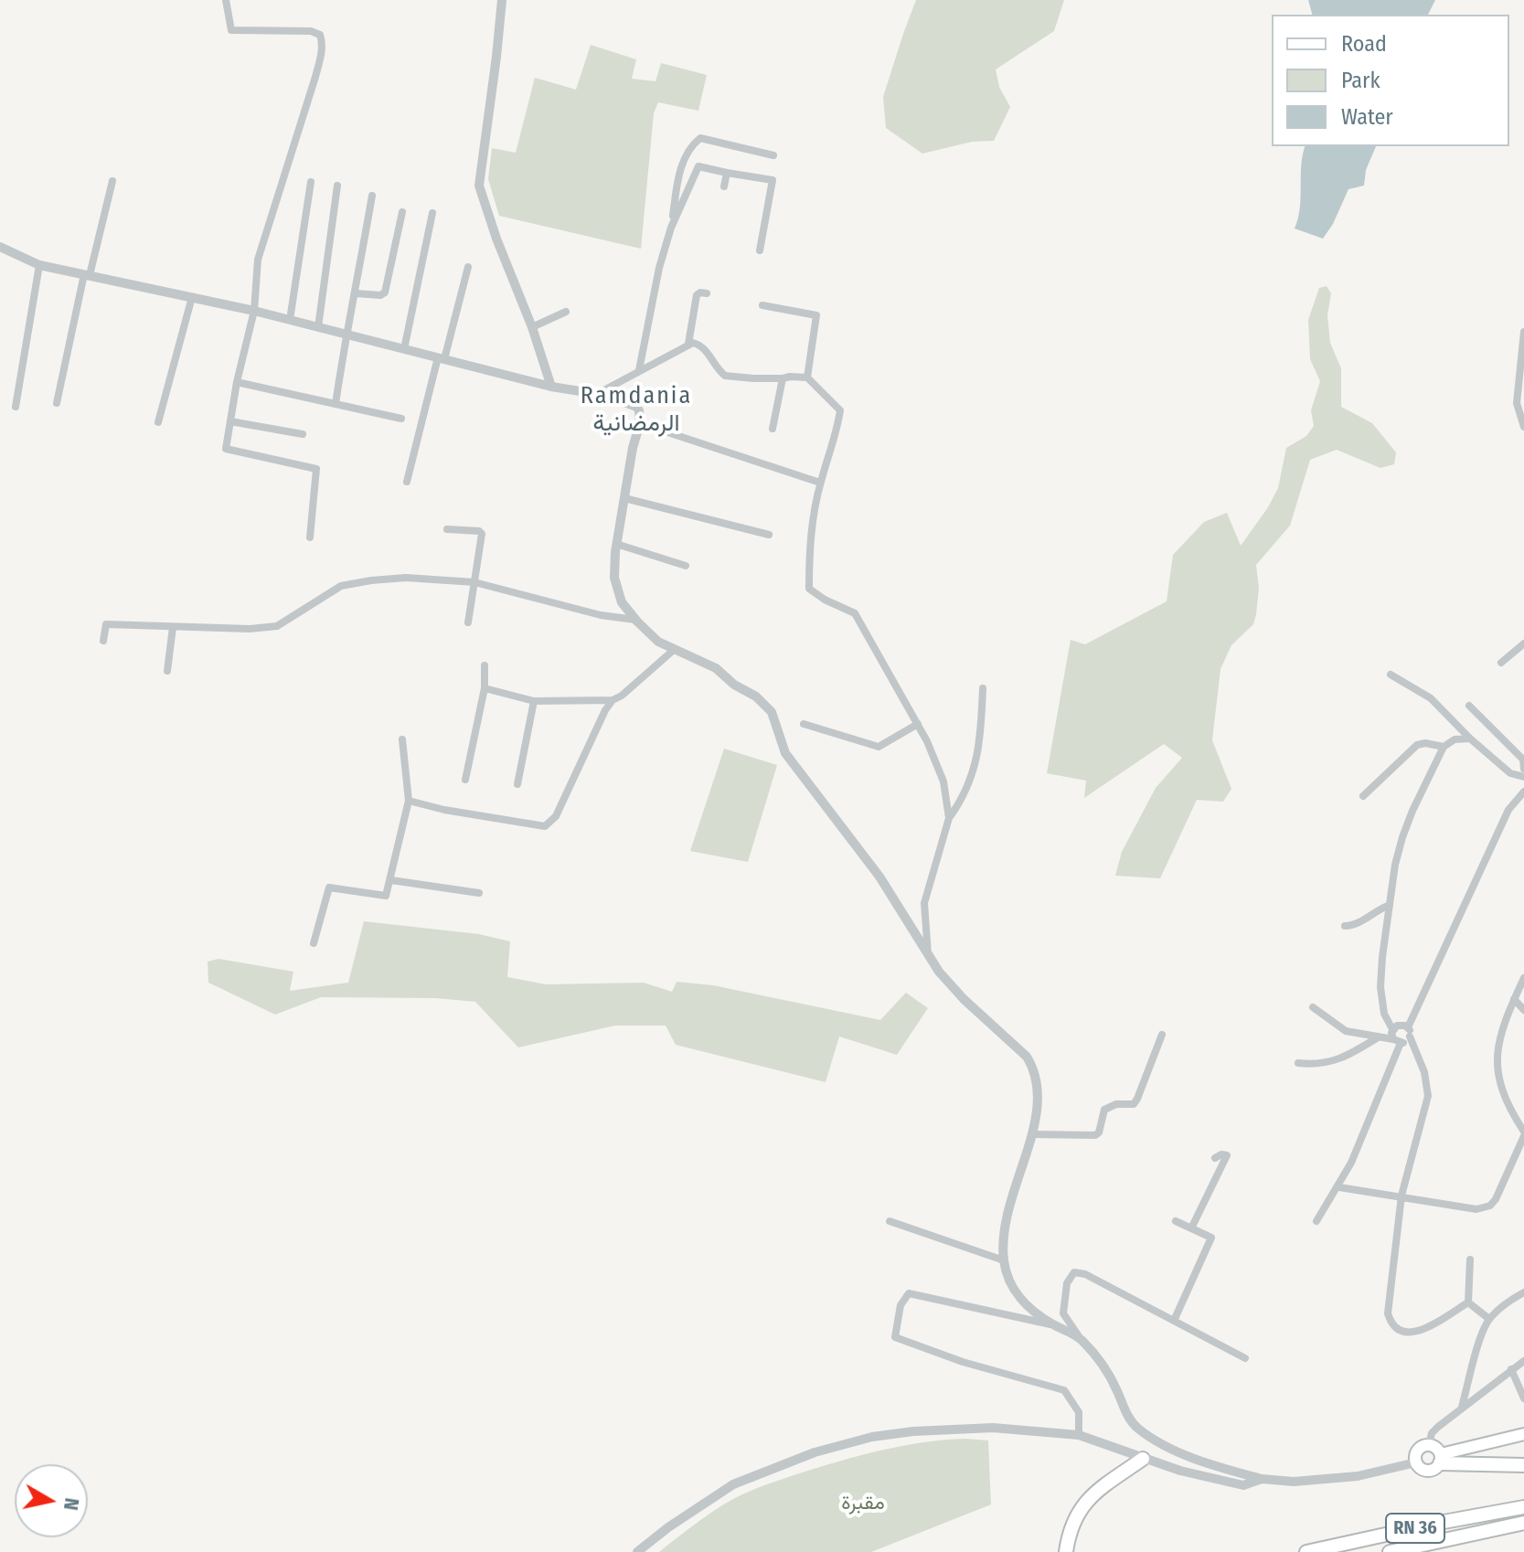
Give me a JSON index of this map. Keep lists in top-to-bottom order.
{
  "streets": {
    "highway": ["RN 36"]
  },
  "districts": ["Ramdania الرمضانية"],
  "parks": ["مقبرة"],
  "legend": ["Road", "Park", "Water"],
  "north": "right"
}
